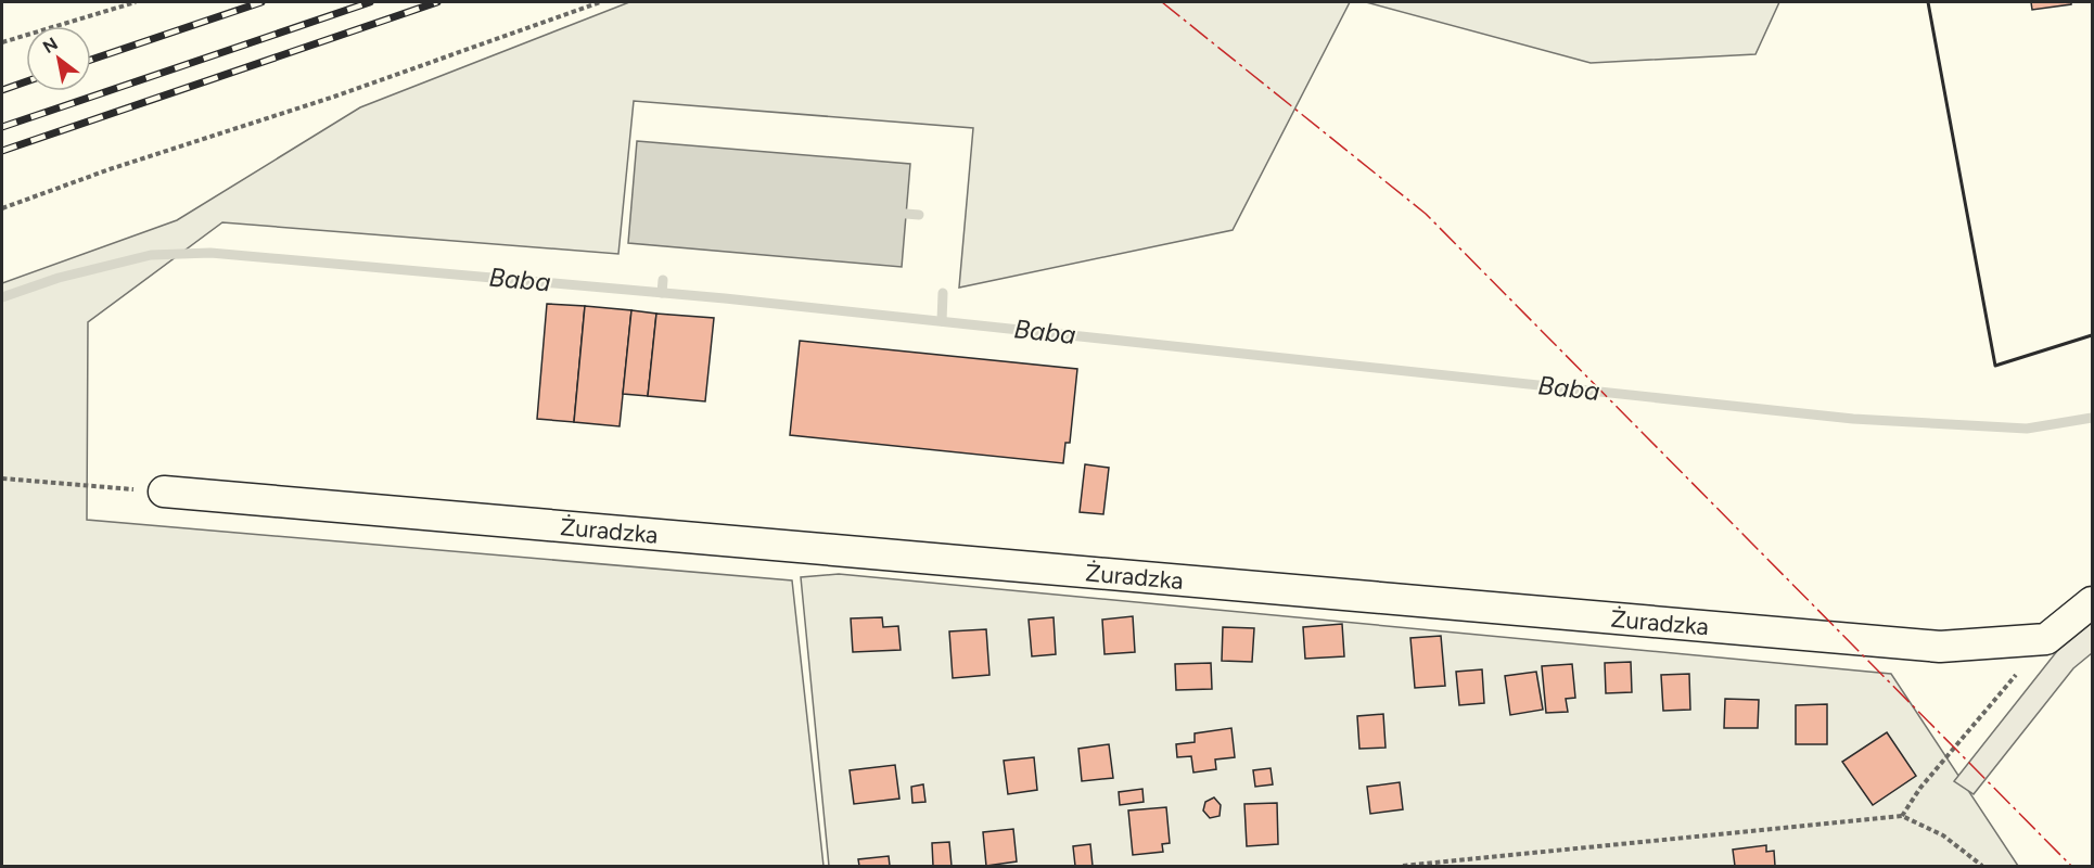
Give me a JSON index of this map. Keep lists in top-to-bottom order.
{
  "streets": {
    "street": ["Żuradzka"]
  },
  "water": ["Baba"],
  "north": "top left"
}
